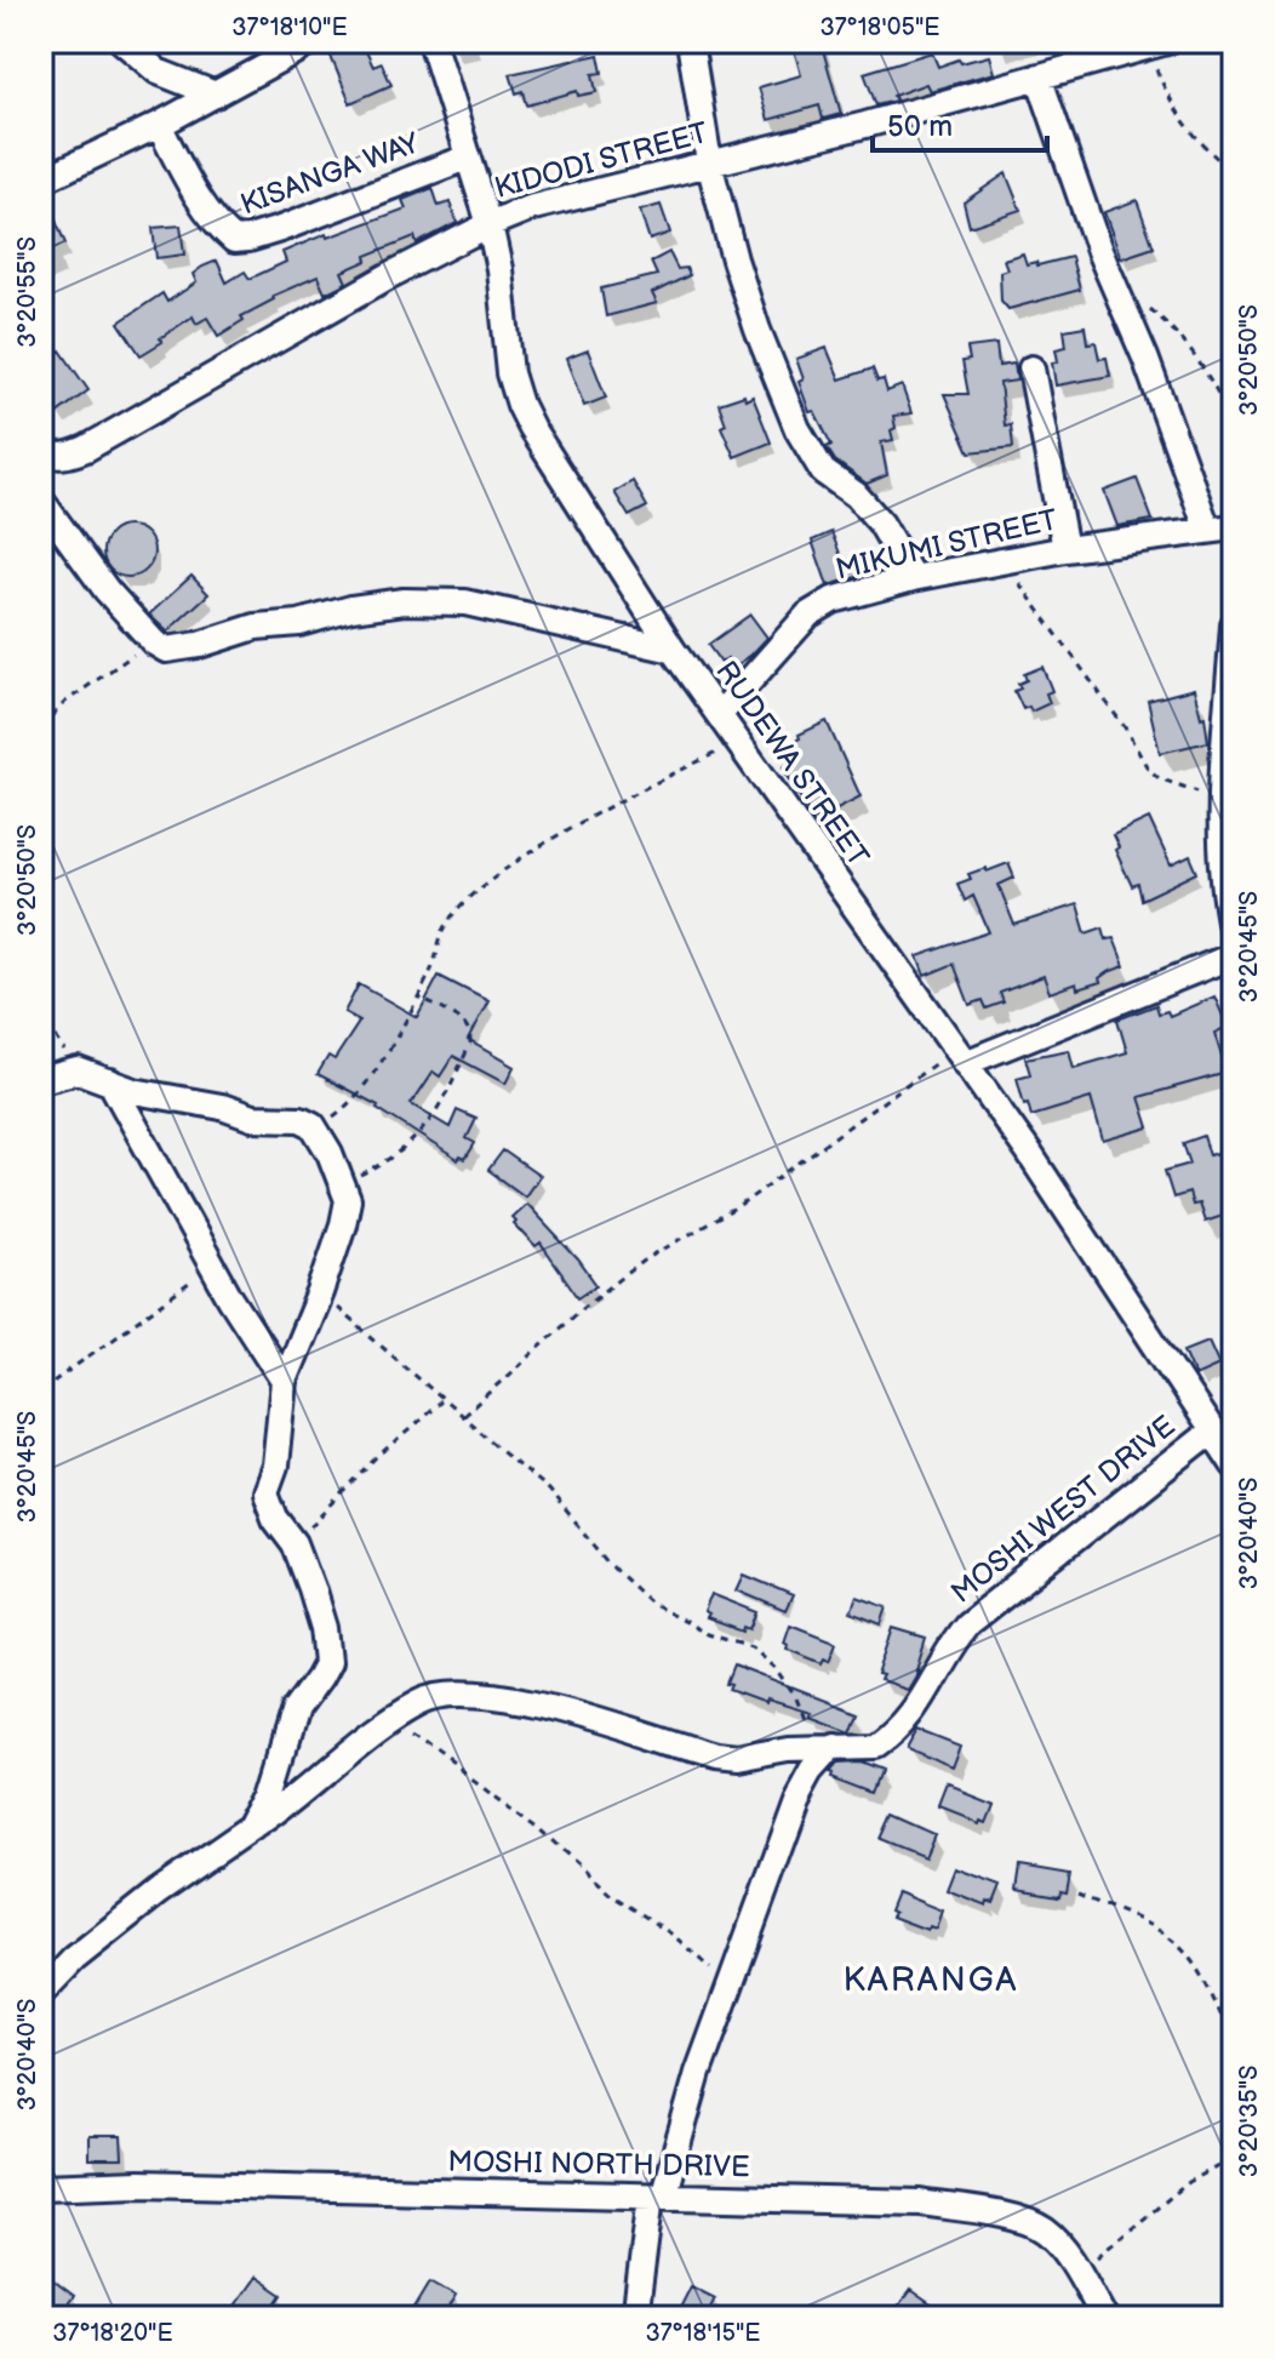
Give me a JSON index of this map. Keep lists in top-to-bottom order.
{
  "streets": {
    "street": [
      "KIDODI STREET",
      "KISANGA WAY",
      "MIKUMI STREET",
      "RUDEWA STREET",
      "MOSHI WEST DRIVE",
      "MOSHI NORTH DRIVE"
    ]
  },
  "crossings": [
    ["KIDODI STREET", "RUDEWA STREET"],
    ["KISANGA WAY", "RUDEWA STREET"],
    ["MIKUMI STREET", "RUDEWA STREET"],
    ["RUDEWA STREET", "MOSHI WEST DRIVE"]
  ],
  "districts": ["KARANGA"],
  "scale_bar": "50 m",
  "coordinates": [
    "37°18'10\"E",
    "37°18'05\"E",
    "3°20'55\"S",
    "3°20'50\"S",
    "3°20'45\"S",
    "3°20'40\"S",
    "3°20'35\"S",
    "37°18'20\"E",
    "37°18'15\"E"
  ]
}
